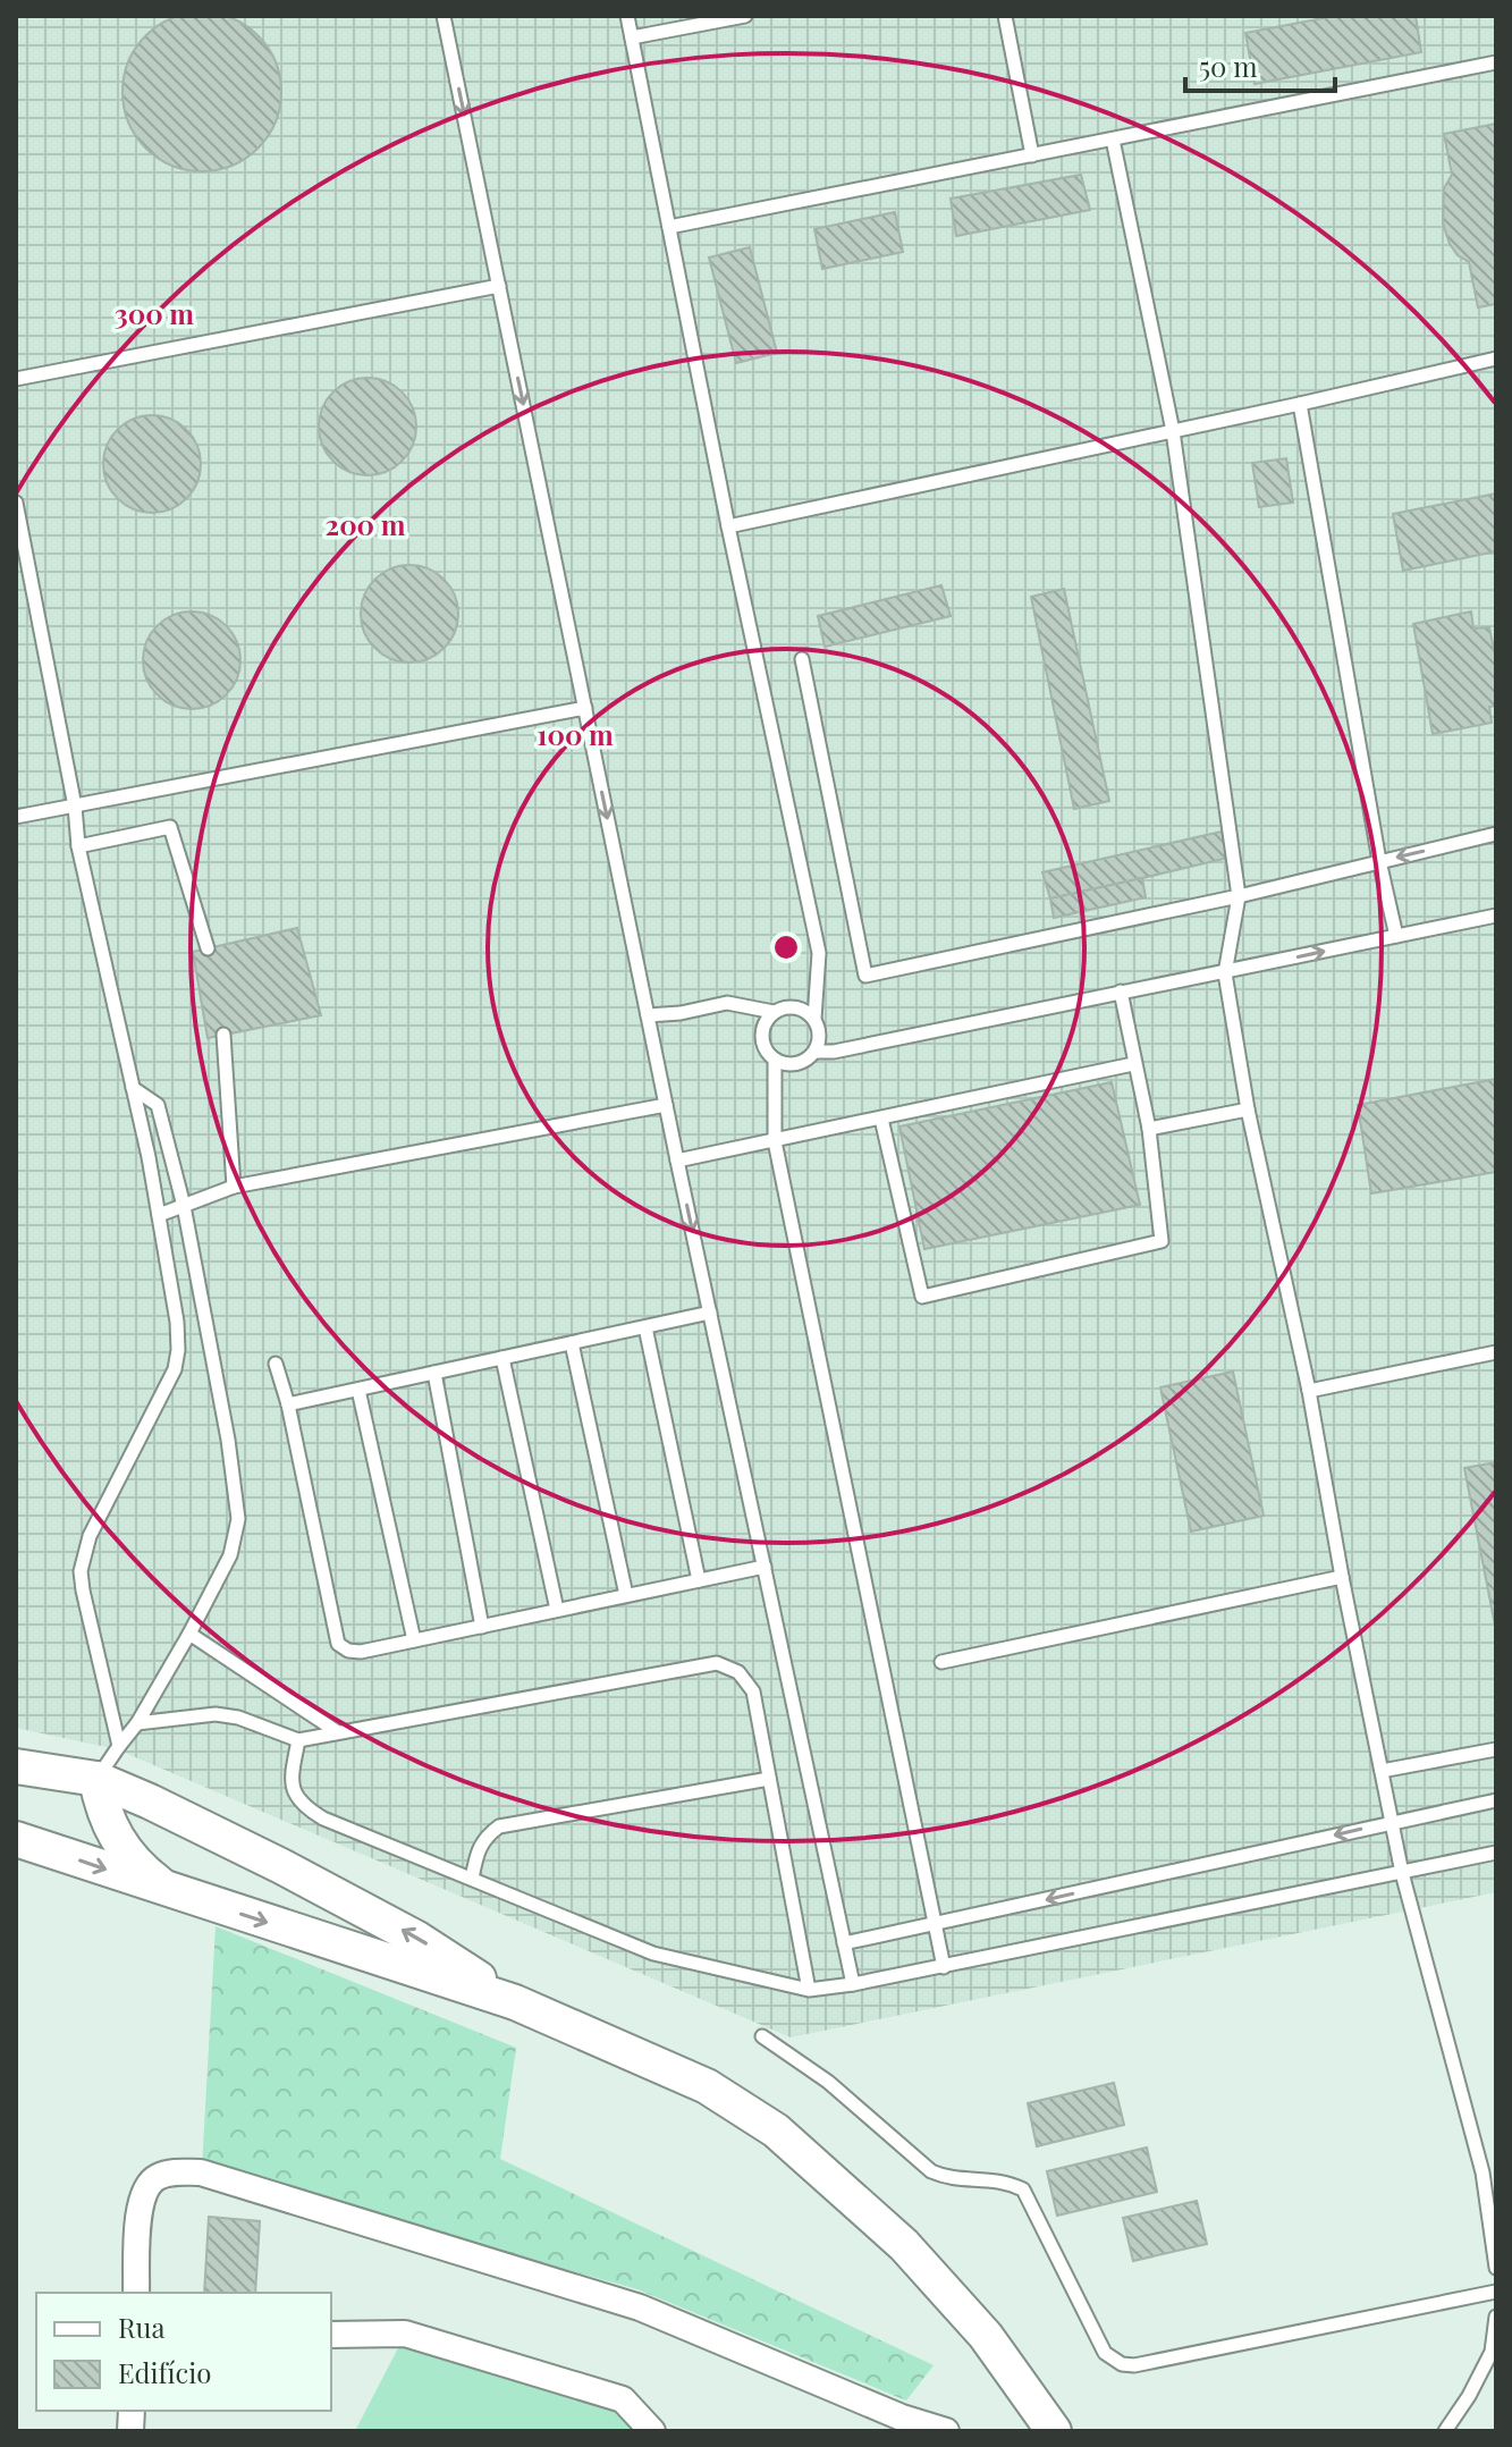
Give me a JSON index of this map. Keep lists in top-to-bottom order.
{
  "legend": ["Rua", "Edifício"],
  "scale_bar": "50 m",
  "rings": ["300 m", "200 m", "100 m"]
}
